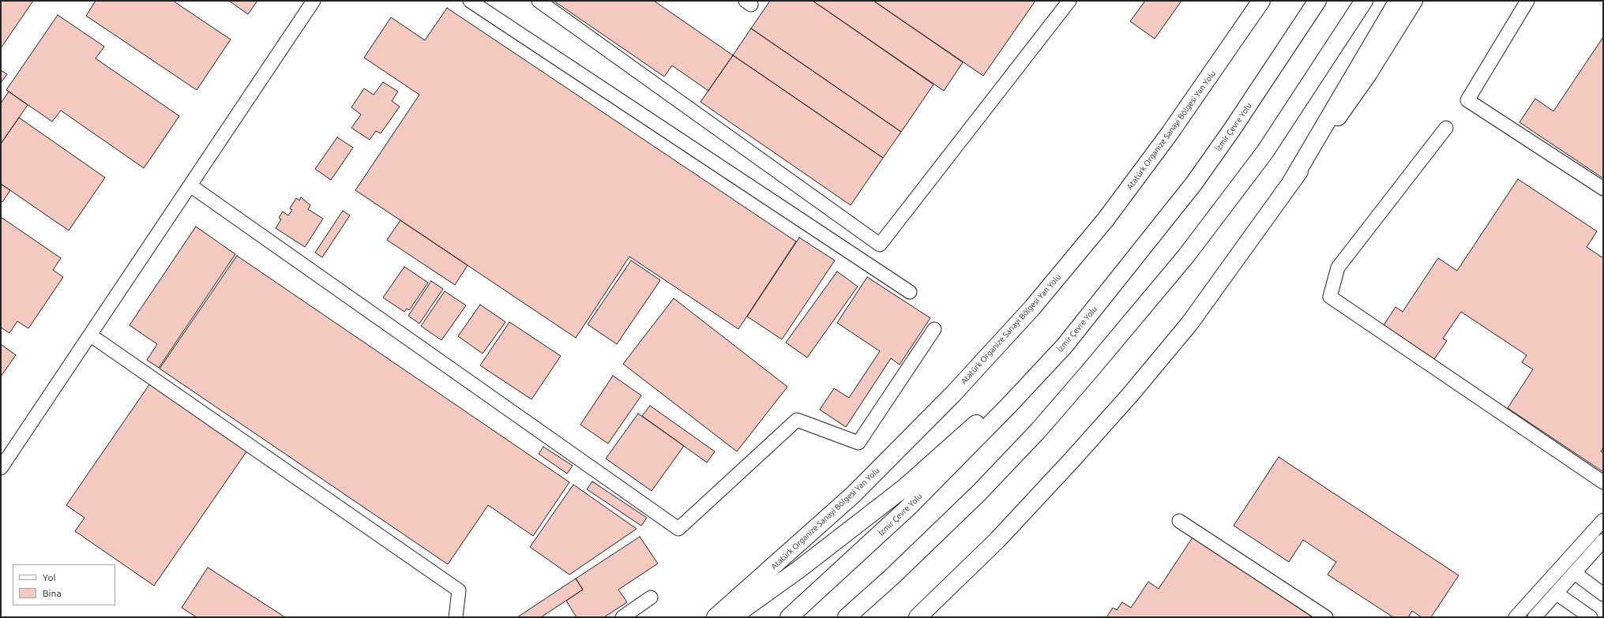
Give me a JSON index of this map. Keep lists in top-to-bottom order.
{
  "streets": {
    "main road": ["İzmir Çevre Yolu", "Atatürk Organize Sanayi Bölgesi Yan Yolu"]
  },
  "legend": ["Yol", "Bina"]
}
